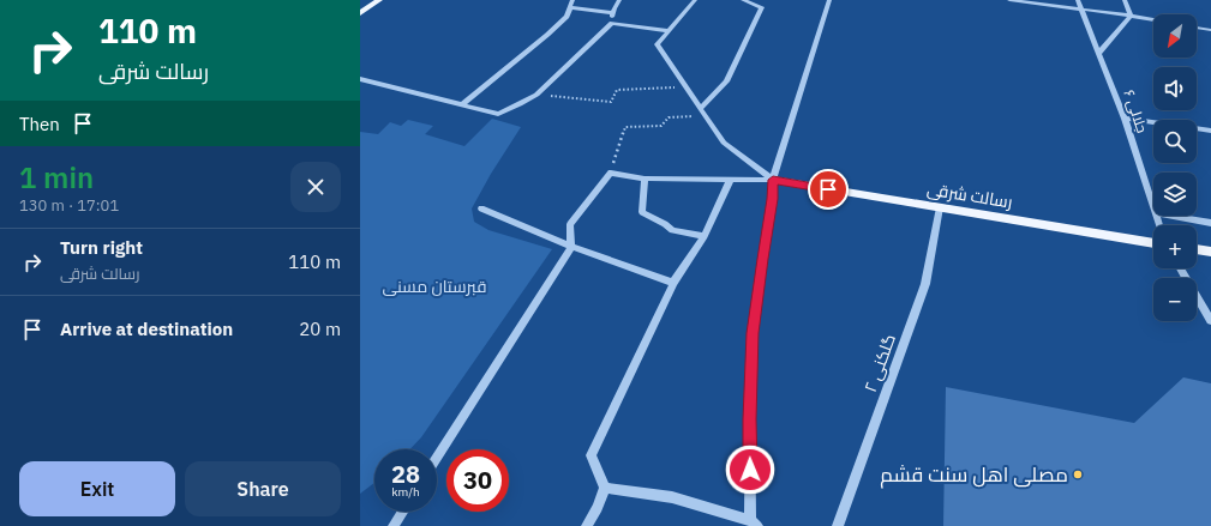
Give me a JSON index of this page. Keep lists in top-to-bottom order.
{
  "streets": {
    "main road": ["رسالت شرقی"],
    "street": ["جلالی ۶", "گلکنی ۲"]
  },
  "crossings": [
    ["رسالت شرقی", "گلکنی ۲"]
  ],
  "parks": ["قبرستان مسنی"],
  "places": ["مصلی اهل سنت قشم"],
  "north": "bottom left",
  "page": {
    "turn": ["110 m", "رسالت شرقی"],
    "map_buttons": ["+", "−"],
    "then": "Then",
    "heading": ["1 min", "130 m · 17:01"],
    "list": [
      {
        "name": "Turn right",
        "note": "رسالت شرقی",
        "value": "110 m"
      },
      {
        "name": "Arrive at destination",
        "value": "20 m"
      }
    ],
    "speed": "28 km/h",
    "limit": "30",
    "buttons": ["Exit", "Share"]
  }
}
